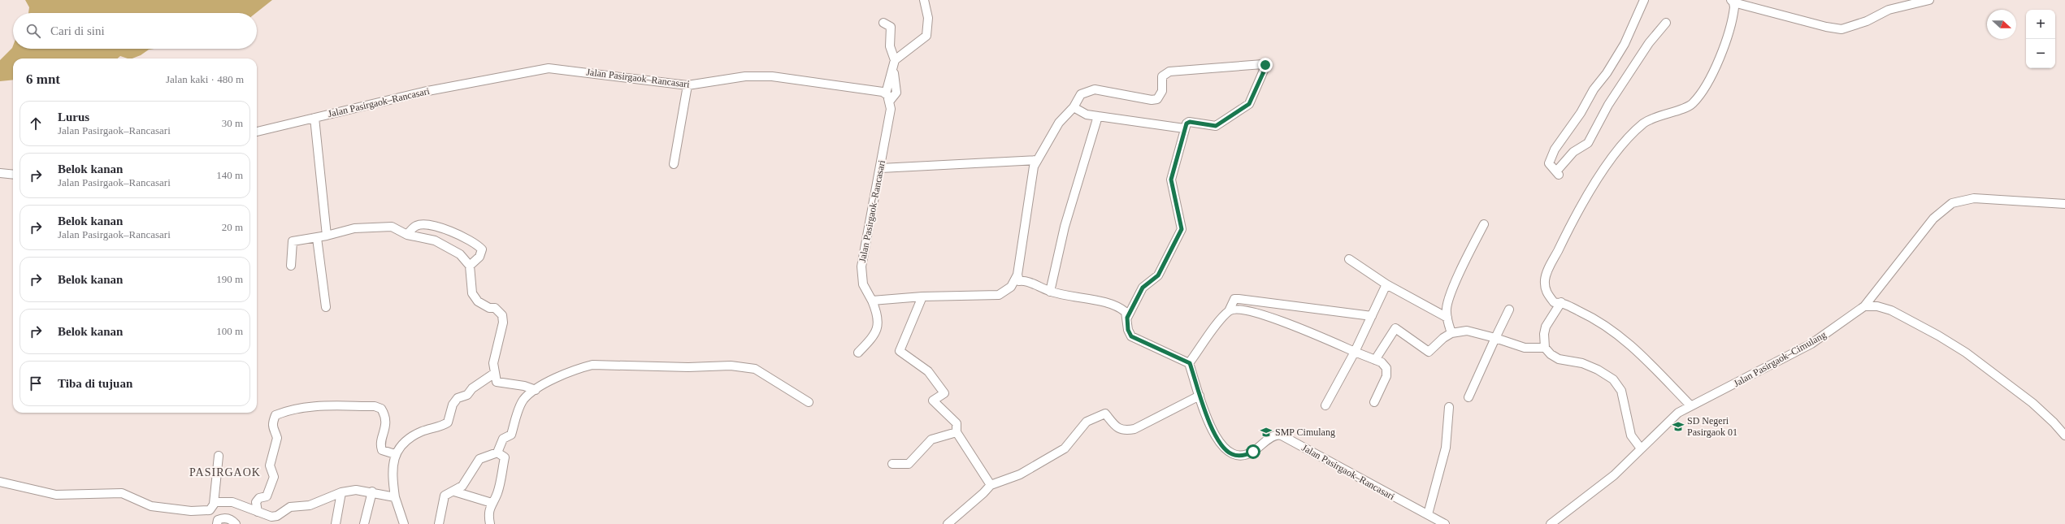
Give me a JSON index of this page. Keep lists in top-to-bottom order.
{
  "streets": {
    "street": ["Jalan Pasirgaok–Rancasari", "Jalan Pasirgaok–Cimulang"]
  },
  "districts": ["PASIRGAOK"],
  "places": {
    "school or university": ["SD Negeri Pasirgaok 01", "SMP Cimulang"]
  },
  "north": "right",
  "page": {
    "map_buttons": ["+", "−"],
    "search": "Cari di sini",
    "heading": ["6 mnt", "Jalan kaki · 480 m"],
    "list": [
      ["Lurus", "Jalan Pasirgaok–Rancasari", "30 m"],
      ["Belok kanan", "Jalan Pasirgaok–Rancasari", "140 m"],
      ["Belok kanan", "Jalan Pasirgaok–Rancasari", "20 m"],
      ["Belok kanan", "190 m"],
      ["Belok kanan", "100 m"],
      "Tiba di tujuan"
    ]
  }
}
